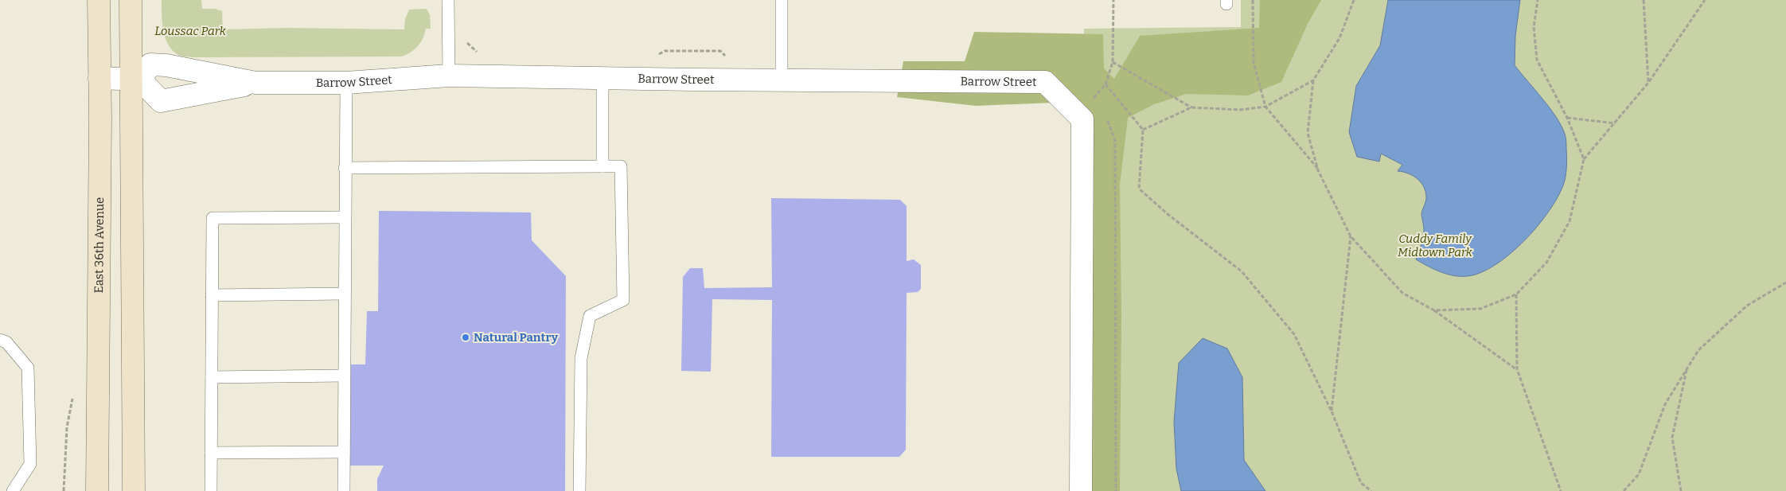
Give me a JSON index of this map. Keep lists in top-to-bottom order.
{
  "streets": {
    "main road": ["East 36th Avenue"],
    "street": ["Barrow Street"]
  },
  "parks": ["Loussac Park", "Cuddy Family Midtown Park"],
  "places": ["Natural Pantry"]
}
